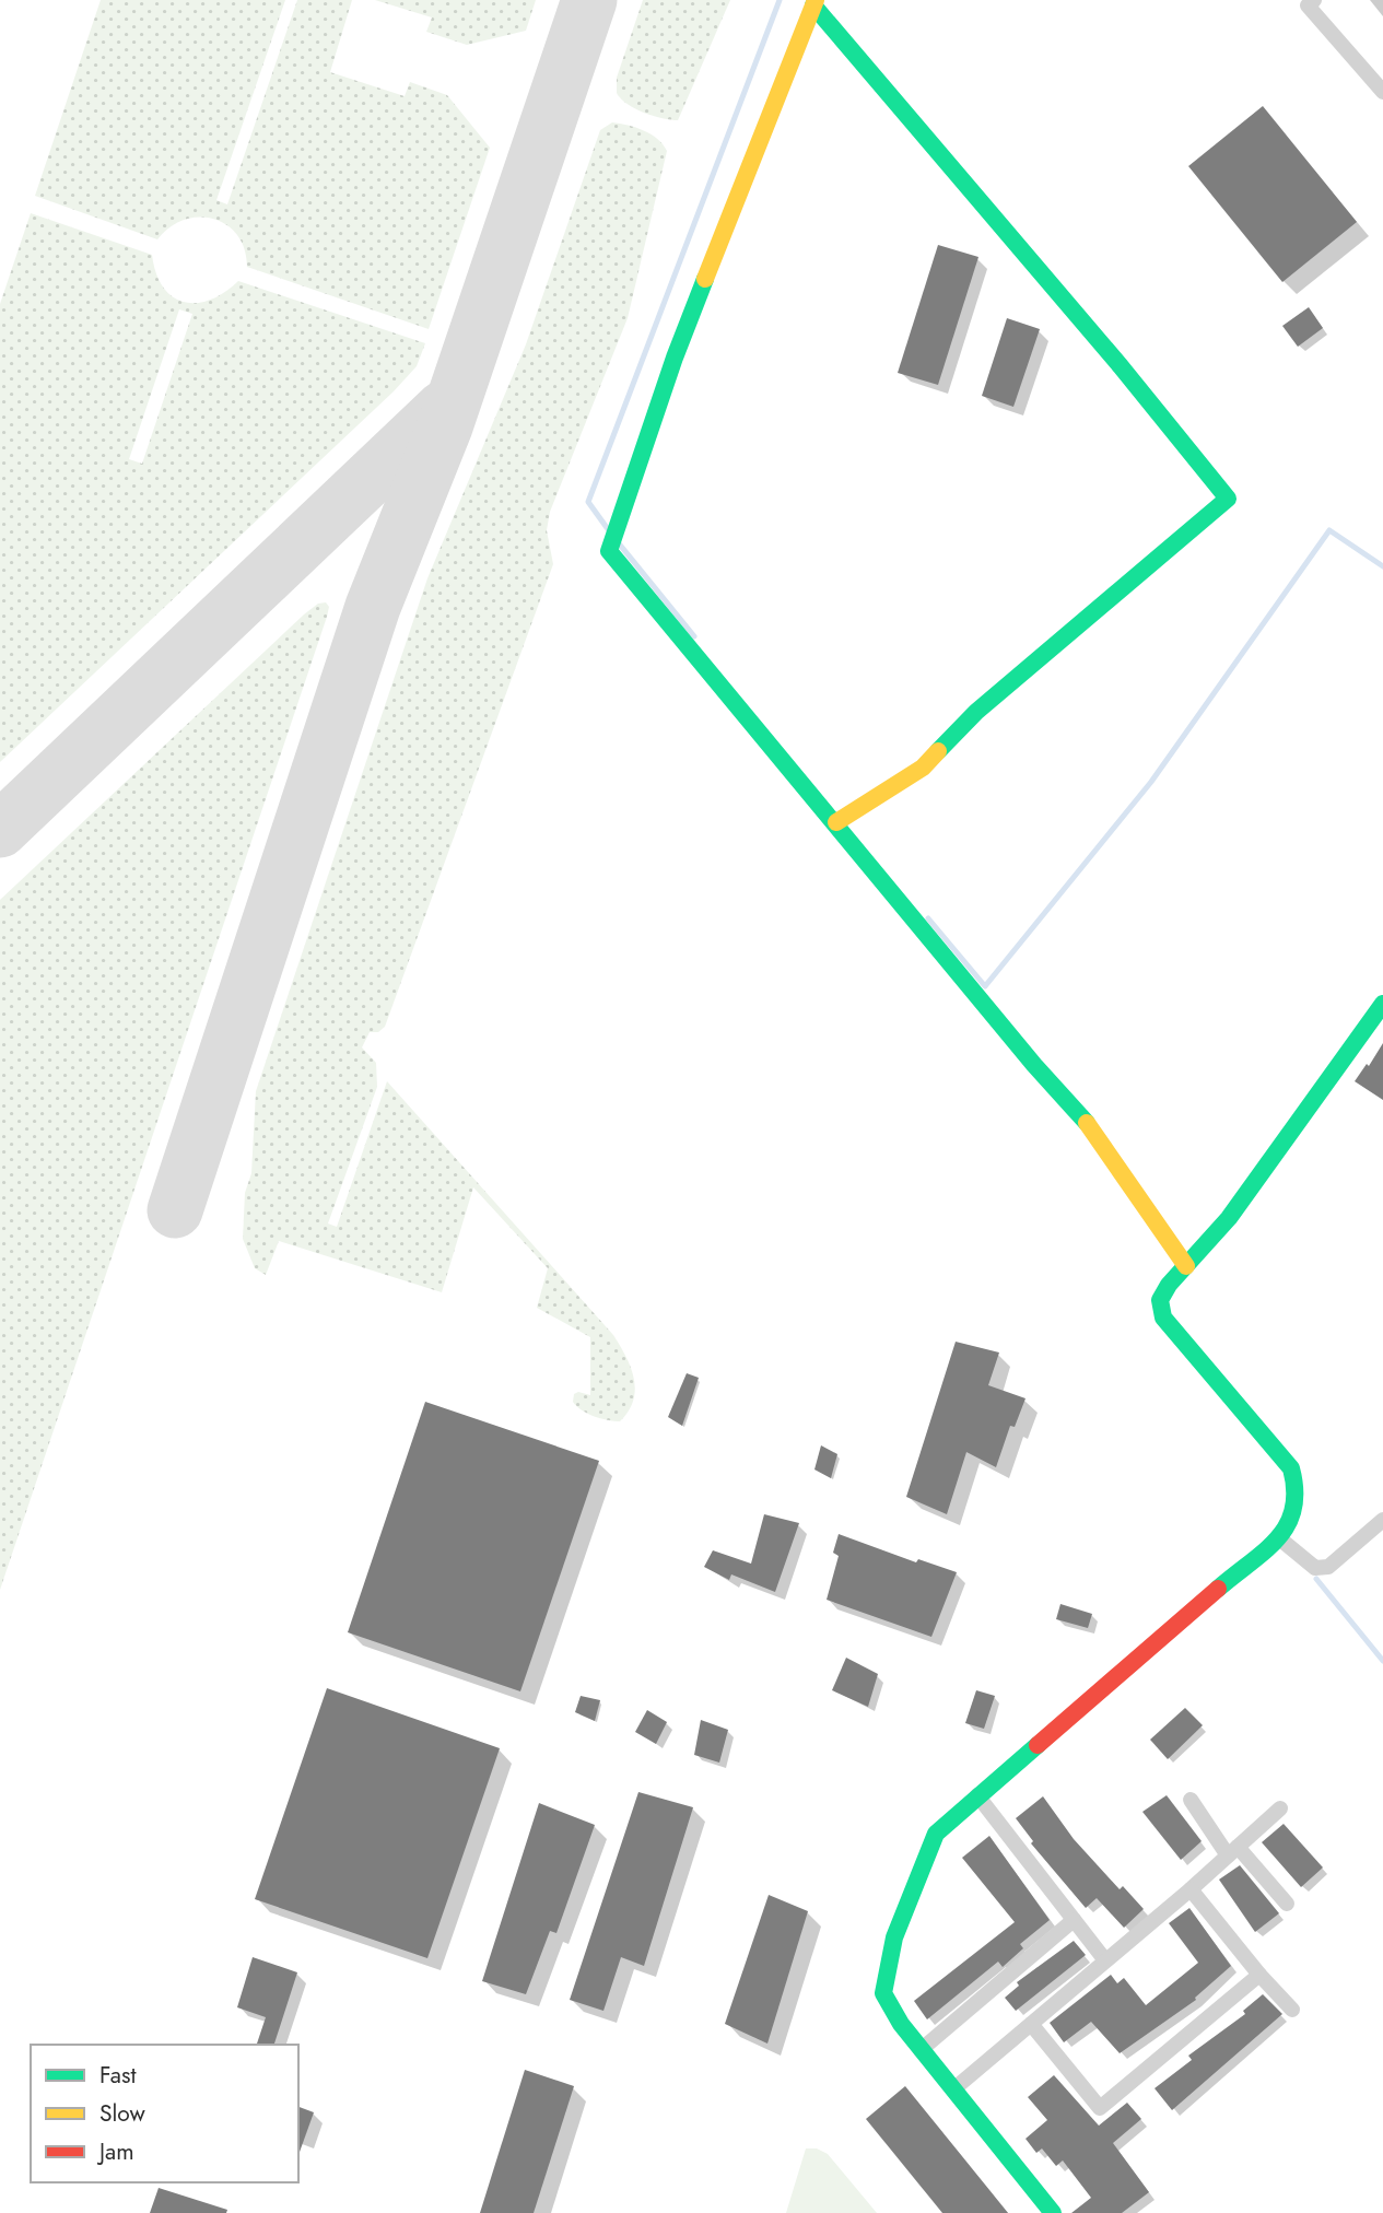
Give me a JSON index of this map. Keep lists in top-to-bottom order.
{
  "legend": ["Fast", "Slow", "Jam"]
}
